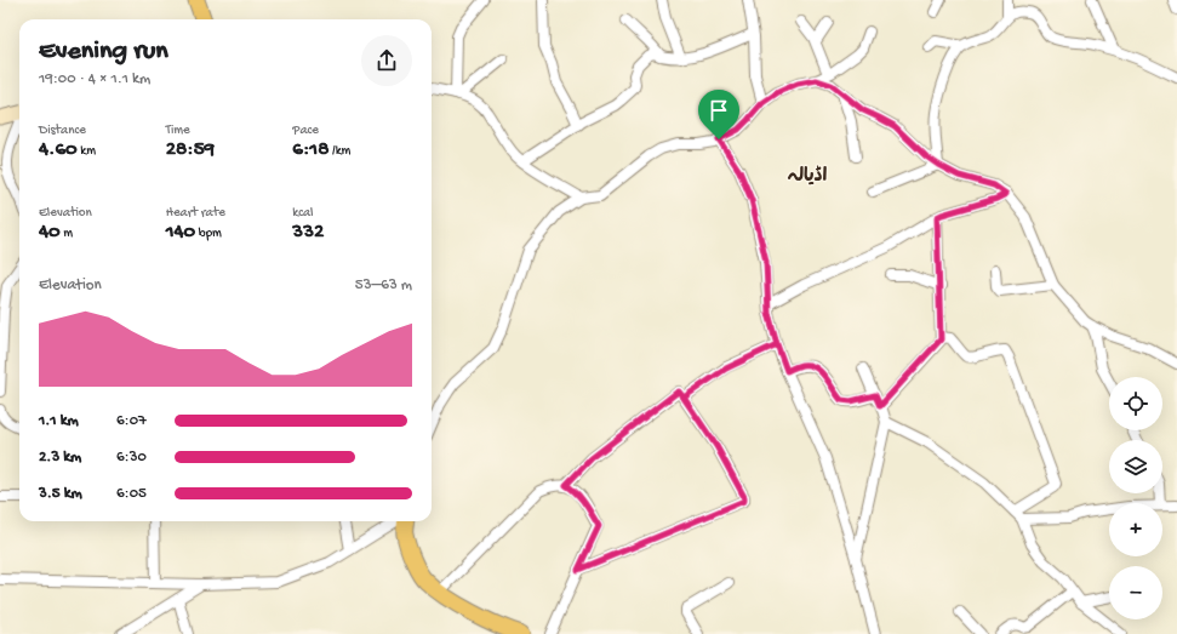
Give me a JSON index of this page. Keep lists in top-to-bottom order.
{
  "districts": ["اڈیالہ"],
  "page": {
    "heading": ["Evening run", "19:00 · 4 × 1.1 km"],
    "stats": [
      ["Distance", "4.60 km"],
      ["Time", "28:59"],
      ["Pace", "6:18 /km"],
      ["Elevation", "40 m"],
      ["Heart rate", "140 bpm"],
      ["kcal", "332"]
    ],
    "chart": ["Elevation", "53–63 m"],
    "map_buttons": ["+", "−"],
    "list": [
      {
        "name": "1.1 km",
        "note": "6:07"
      },
      {
        "name": "2.3 km",
        "note": "6:30"
      },
      {
        "name": "3.5 km",
        "note": "6:05"
      }
    ]
  }
}
